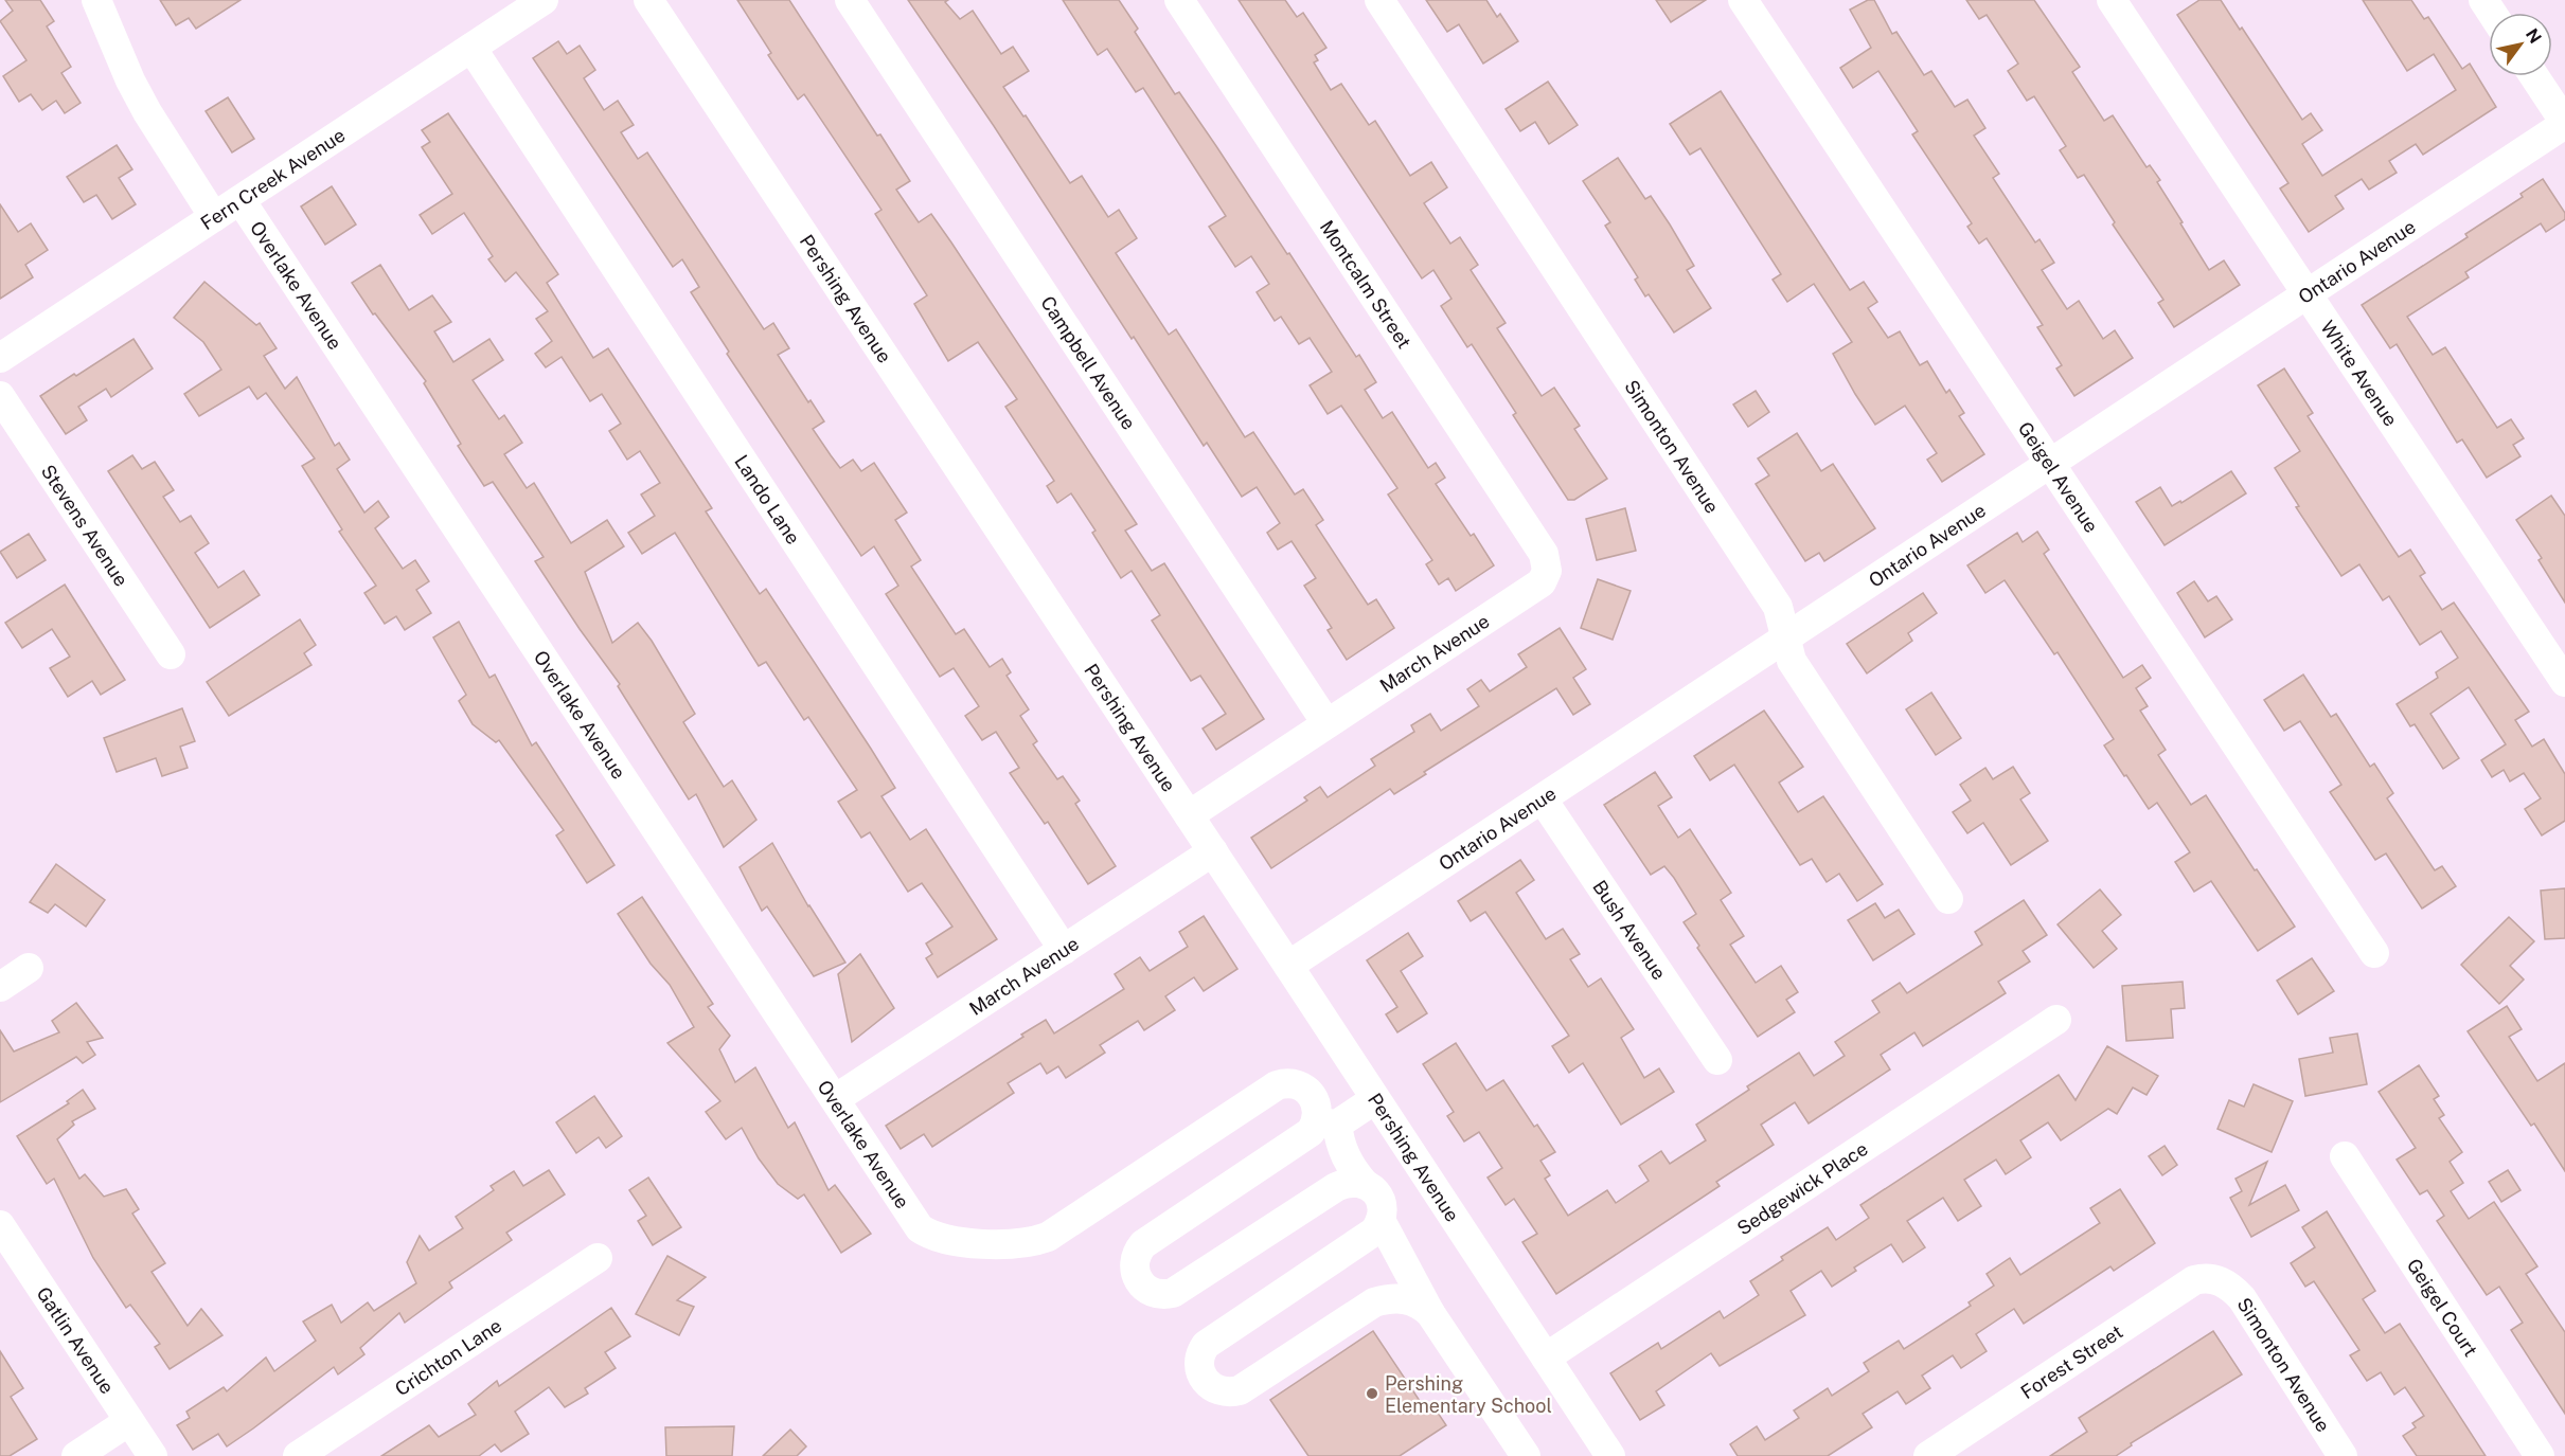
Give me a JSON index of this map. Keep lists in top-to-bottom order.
{
  "streets": {
    "street": [
      "Fern Creek Avenue",
      "Ontario Avenue",
      "Montcalm Street",
      "Overlake Avenue",
      "Pershing Avenue",
      "Campbell Avenue",
      "White Avenue",
      "Simonton Avenue",
      "Geigel Avenue",
      "Lando Lane",
      "Stevens Avenue",
      "March Avenue",
      "Bush Avenue",
      "Sedgewick Place",
      "Geigel Court",
      "Gatlin Avenue",
      "Crichton Lane",
      "Forest Street"
    ]
  },
  "crossings": [
    ["Fern Creek Avenue", "Overlake Avenue"],
    ["Fern Creek Avenue", "Lando Lane"],
    ["Ontario Avenue", "Pershing Avenue"],
    ["Ontario Avenue", "White Avenue"],
    ["Ontario Avenue", "Simonton Avenue"],
    ["Ontario Avenue", "Geigel Avenue"],
    ["Ontario Avenue", "Bush Avenue"],
    ["Montcalm Street", "March Avenue"],
    ["Overlake Avenue", "March Avenue"],
    ["Pershing Avenue", "March Avenue"],
    ["Pershing Avenue", "Sedgewick Place"],
    ["Campbell Avenue", "March Avenue"],
    ["Simonton Avenue", "Forest Street"],
    ["Lando Lane", "March Avenue"]
  ],
  "places": ["Pershing Elementary School"],
  "north": "top right"
}
